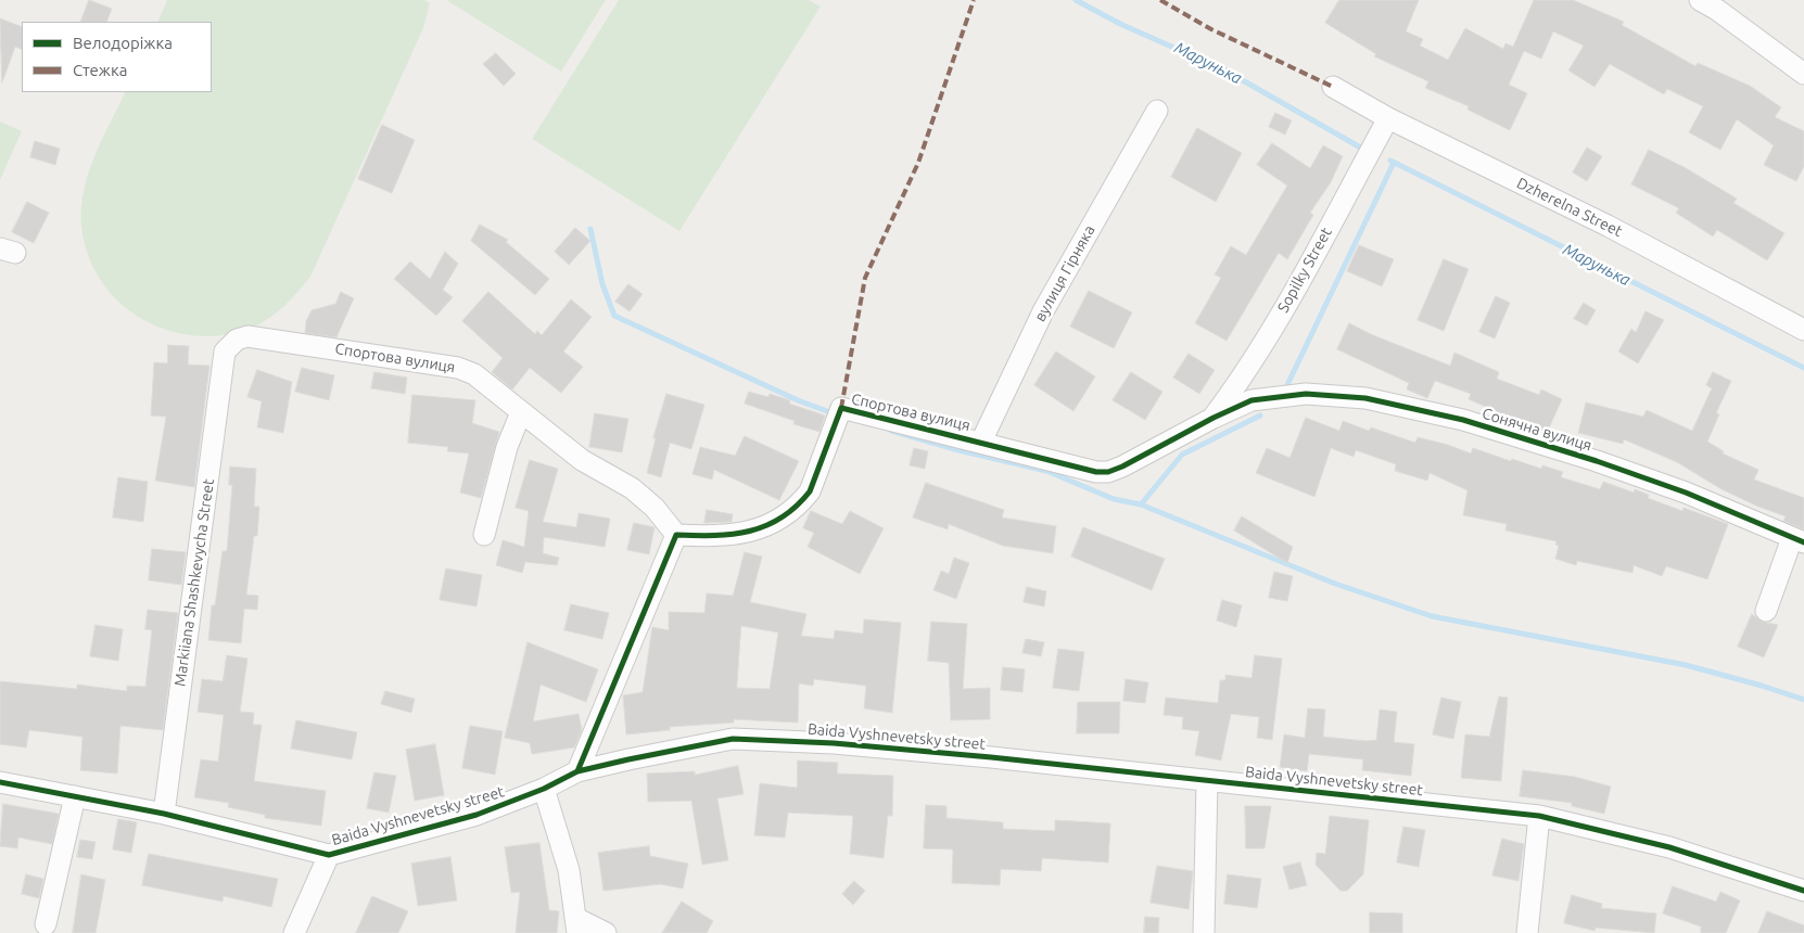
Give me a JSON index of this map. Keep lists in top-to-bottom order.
{
  "streets": {
    "street": [
      "Dzherelna Street",
      "Sopilky Street",
      "вулиця Гірняка",
      "Спортова вулиця",
      "Сонячна вулиця",
      "Markiiana Shashkevycha Street",
      "Baida Vyshnevetsky street"
    ]
  },
  "crossings": [
    ["Dzherelna Street", "Sopilky Street"],
    ["Sopilky Street", "Спортова вулиця"],
    ["вулиця Гірняка", "Спортова вулиця"],
    ["Спортова вулиця", "Сонячна вулиця"],
    ["Спортова вулиця", "Markiiana Shashkevycha Street"],
    ["Markiiana Shashkevycha Street", "Baida Vyshnevetsky street"]
  ],
  "water": ["Марунька"],
  "legend": ["Велодоріжка", "Стежка"]
}
